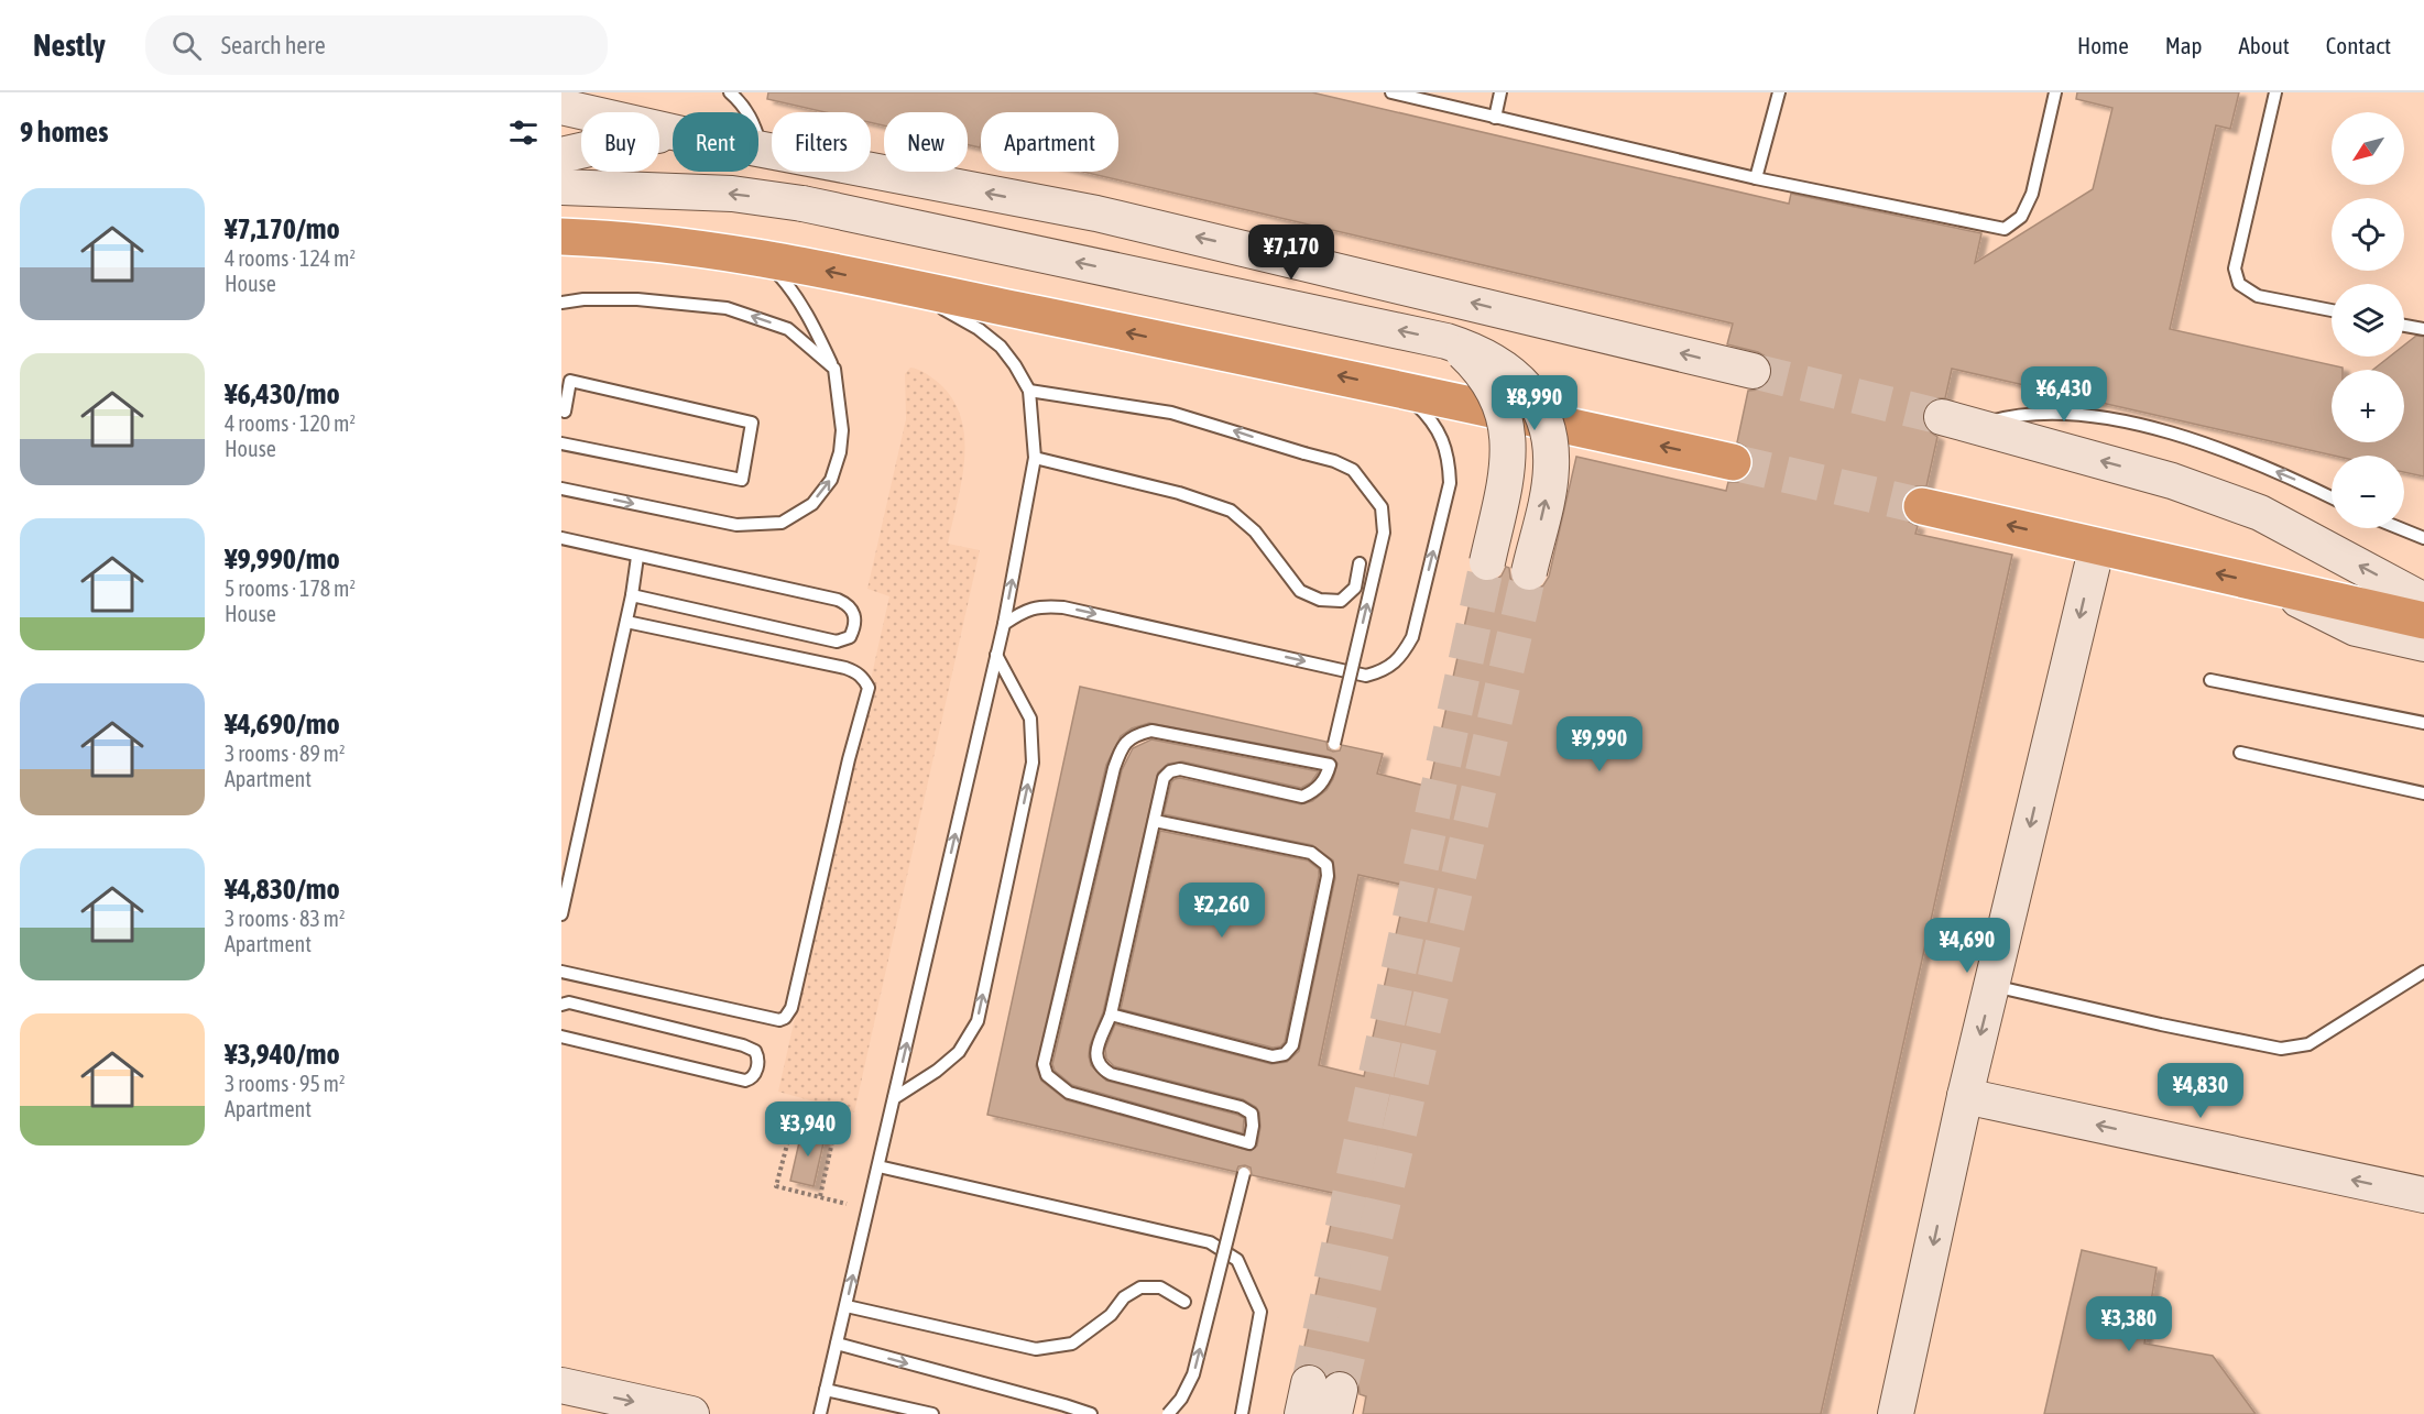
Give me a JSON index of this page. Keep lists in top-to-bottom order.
{
  "north": "bottom left",
  "page": {
    "header": "Nestly",
    "search": "Search here",
    "nav": [
      "Home",
      "Map",
      "About",
      "Contact"
    ],
    "heading": "9 homes",
    "map_buttons": ["+", "−"],
    "chip": [
      "Buy",
      "Rent",
      "Filters",
      "New",
      "Apartment"
    ],
    "list": [
      {
        "name": "¥7,170/mo",
        "note": "4 rooms · 124 m² · House"
      },
      {
        "name": "¥6,430/mo",
        "note": "4 rooms · 120 m² · House"
      },
      {
        "name": "¥9,990/mo",
        "note": "5 rooms · 178 m² · House"
      },
      {
        "name": "¥4,690/mo",
        "note": "3 rooms · 89 m² · Apartment"
      },
      {
        "name": "¥4,830/mo",
        "note": "3 rooms · 83 m² · Apartment"
      },
      {
        "name": "¥3,940/mo",
        "note": "3 rooms · 95 m² · Apartment"
      }
    ],
    "price": [
      "¥7,170",
      "¥6,430",
      "¥8,990",
      "¥9,990",
      "¥2,260",
      "¥4,690",
      "¥4,830",
      "¥3,940",
      "¥3,380"
    ]
  }
}
